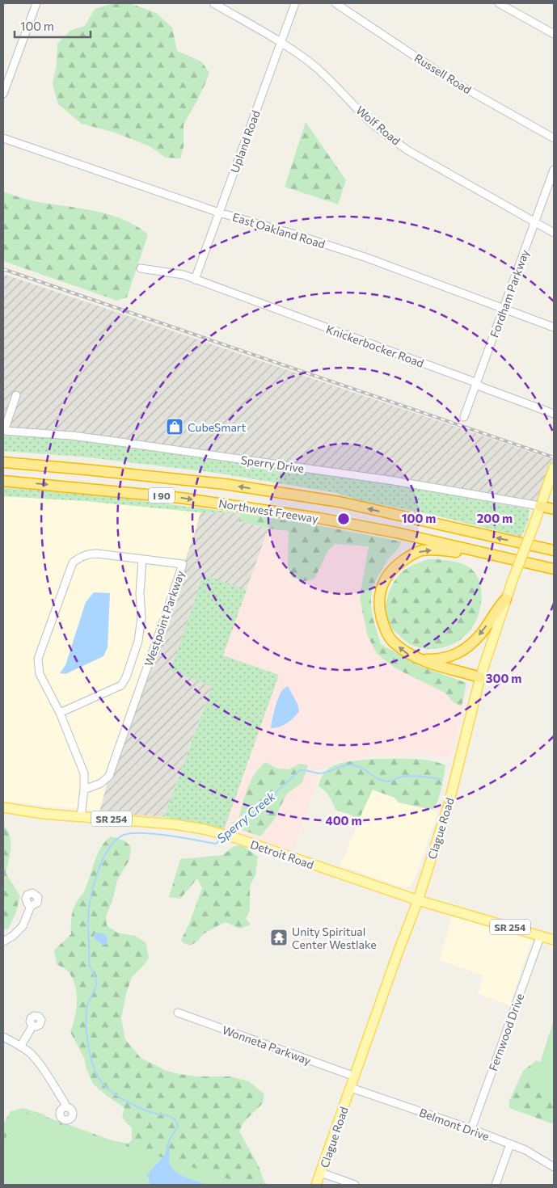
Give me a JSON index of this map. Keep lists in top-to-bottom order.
{
  "streets": {
    "highway": ["I 90", "Northwest Freeway"],
    "main road": ["SR 254", "Clague Road", "Detroit Road"],
    "street": [
      "Russell Road",
      "Wolf Road",
      "Upland Road",
      "East Oakland Road",
      "Fordham Parkway",
      "Knickerbocker Road",
      "Sperry Drive",
      "Westpoint Parkway",
      "Fernwood Drive",
      "Wonneta Parkway",
      "Belmont Drive"
    ]
  },
  "crossings": [
    ["Wolf Road", "Upland Road"],
    ["Wolf Road", "Fordham Parkway"],
    ["Upland Road", "East Oakland Road"],
    ["Upland Road", "Knickerbocker Road"],
    ["East Oakland Road", "Fordham Parkway"],
    ["Fordham Parkway", "Knickerbocker Road"],
    ["Sperry Drive", "Clague Road"],
    ["Westpoint Parkway", "Detroit Road"],
    ["Clague Road", "Detroit Road"],
    ["Clague Road", "Wonneta Parkway"],
    ["Clague Road", "Belmont Drive"],
    ["Detroit Road", "Fernwood Drive"],
    ["Fernwood Drive", "Belmont Drive"]
  ],
  "water": ["Sperry Creek"],
  "places": {
    "shop": ["CubeSmart"],
    "temple": ["Unity Spiritual Center Westlake"]
  },
  "scale_bar": "100 m",
  "rings": [
    "100 m",
    "200 m",
    "300 m",
    "400 m"
  ]
}
